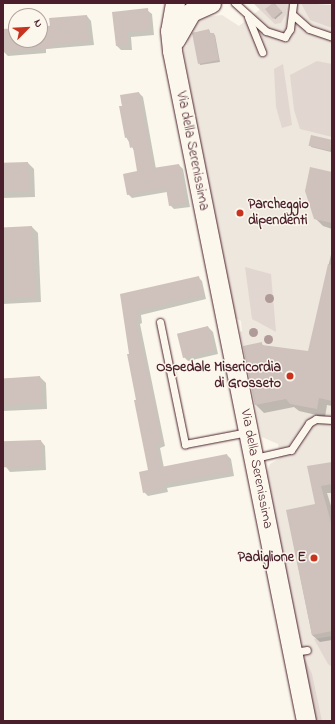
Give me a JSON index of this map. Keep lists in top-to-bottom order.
{
  "streets": {
    "street": ["Via della Serenissima"]
  },
  "places": ["Parcheggio dipendenti", "Ospedale Misericordia di Grosseto", "Padiglione E"],
  "north": "top right"
}
